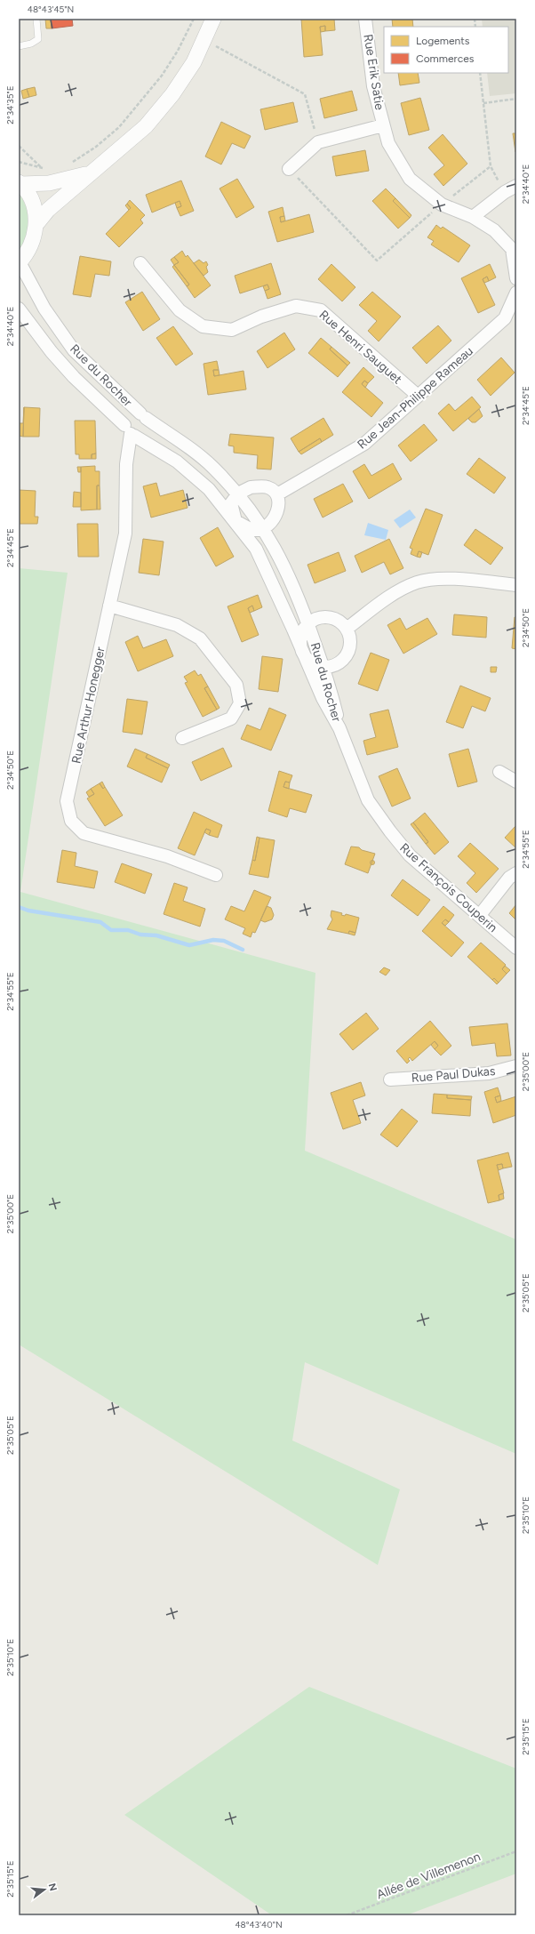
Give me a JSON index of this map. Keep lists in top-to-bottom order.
{
  "streets": {
    "street": [
      "Rue Erik Satie",
      "Rue Henri Sauguet",
      "Rue du Rocher",
      "Rue Jean-Philippe Rameau",
      "Rue Arthur Honegger",
      "Rue François Couperin",
      "Rue Paul Dukas"
    ],
    "path": ["Allée de Villemenon"]
  },
  "crossings": [
    ["Rue Henri Sauguet", "Rue Jean-Philippe Rameau"],
    ["Rue du Rocher", "Rue Arthur Honegger"],
    ["Rue du Rocher", "Rue François Couperin"]
  ],
  "legend": ["Logements", "Commerces"],
  "north": "right",
  "coordinates": [
    "48°43'45\"N",
    "2°34'35\"E",
    "2°34'40\"E",
    "2°34'45\"E",
    "2°34'50\"E",
    "2°34'55\"E",
    "2°35'00\"E",
    "2°35'05\"E",
    "2°35'10\"E",
    "2°35'15\"E",
    "48°43'40\"N"
  ]
}
